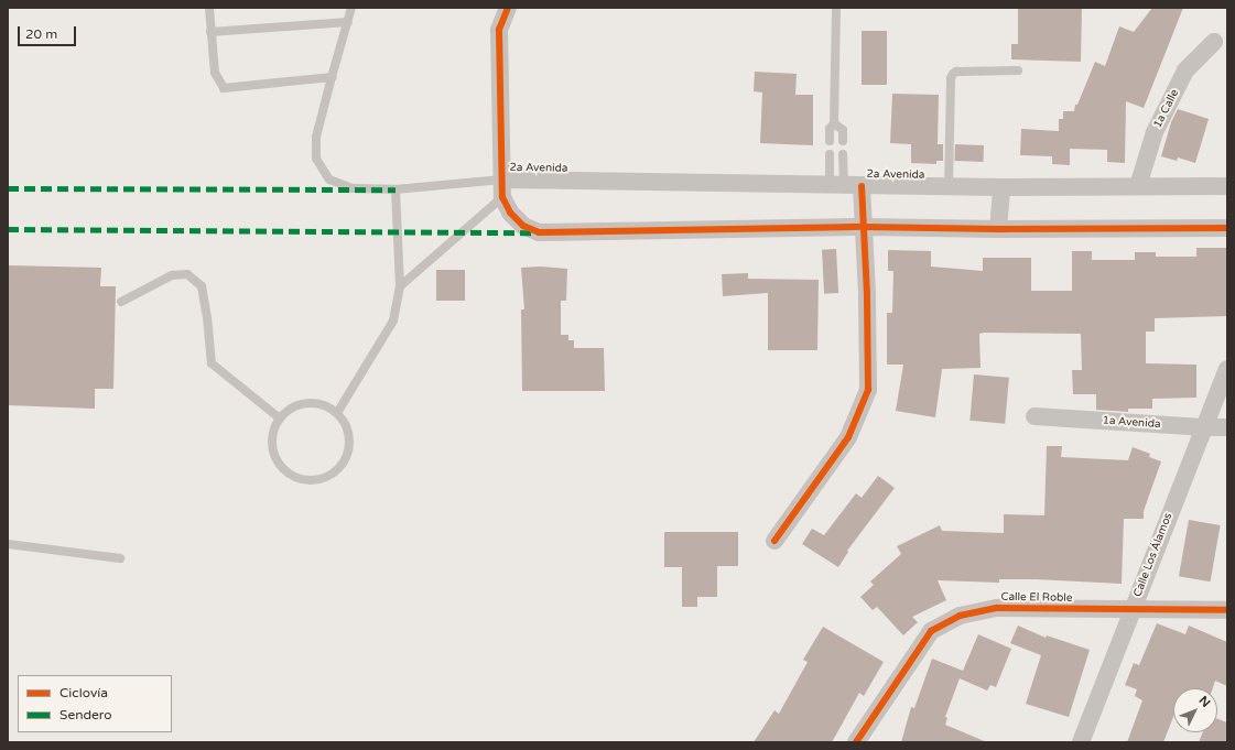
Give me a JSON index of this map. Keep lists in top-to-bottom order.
{
  "streets": {
    "street": [
      "1a Calle",
      "2a Avenida",
      "1a Avenida",
      "Calle Los Álamos",
      "Calle El Roble"
    ]
  },
  "crossings": [
    ["1a Calle", "2a Avenida"],
    ["1a Avenida", "Calle Los Álamos"],
    ["Calle Los Álamos", "Calle El Roble"]
  ],
  "legend": ["Ciclovía", "Sendero"],
  "scale_bar": "20 m",
  "north": "top right"
}
